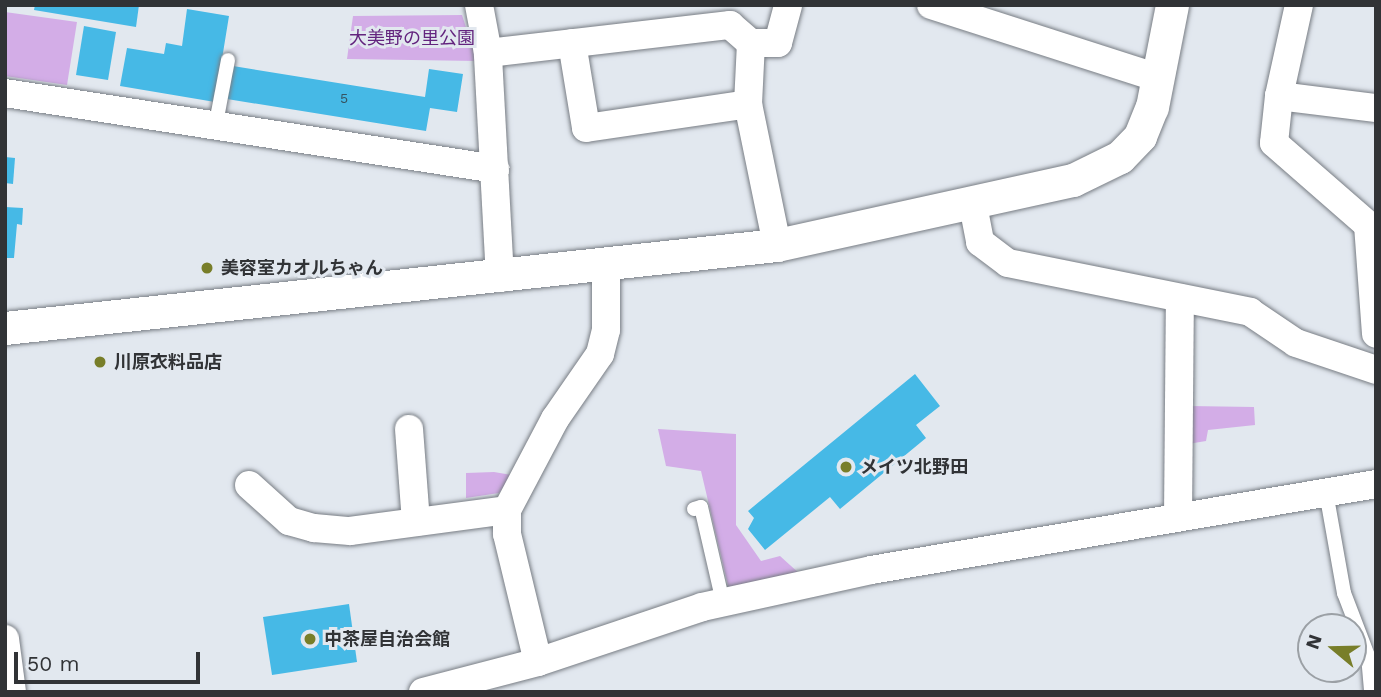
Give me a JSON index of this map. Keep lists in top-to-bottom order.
{
  "parks": ["大美野の里公園"],
  "places": [
    "美容室カオルちゃん",
    "川原衣料品店",
    "メイツ北野田",
    "中茶屋自治会館"
  ],
  "house_numbers": ["5"],
  "scale_bar": "50 m",
  "north": "left"
}
